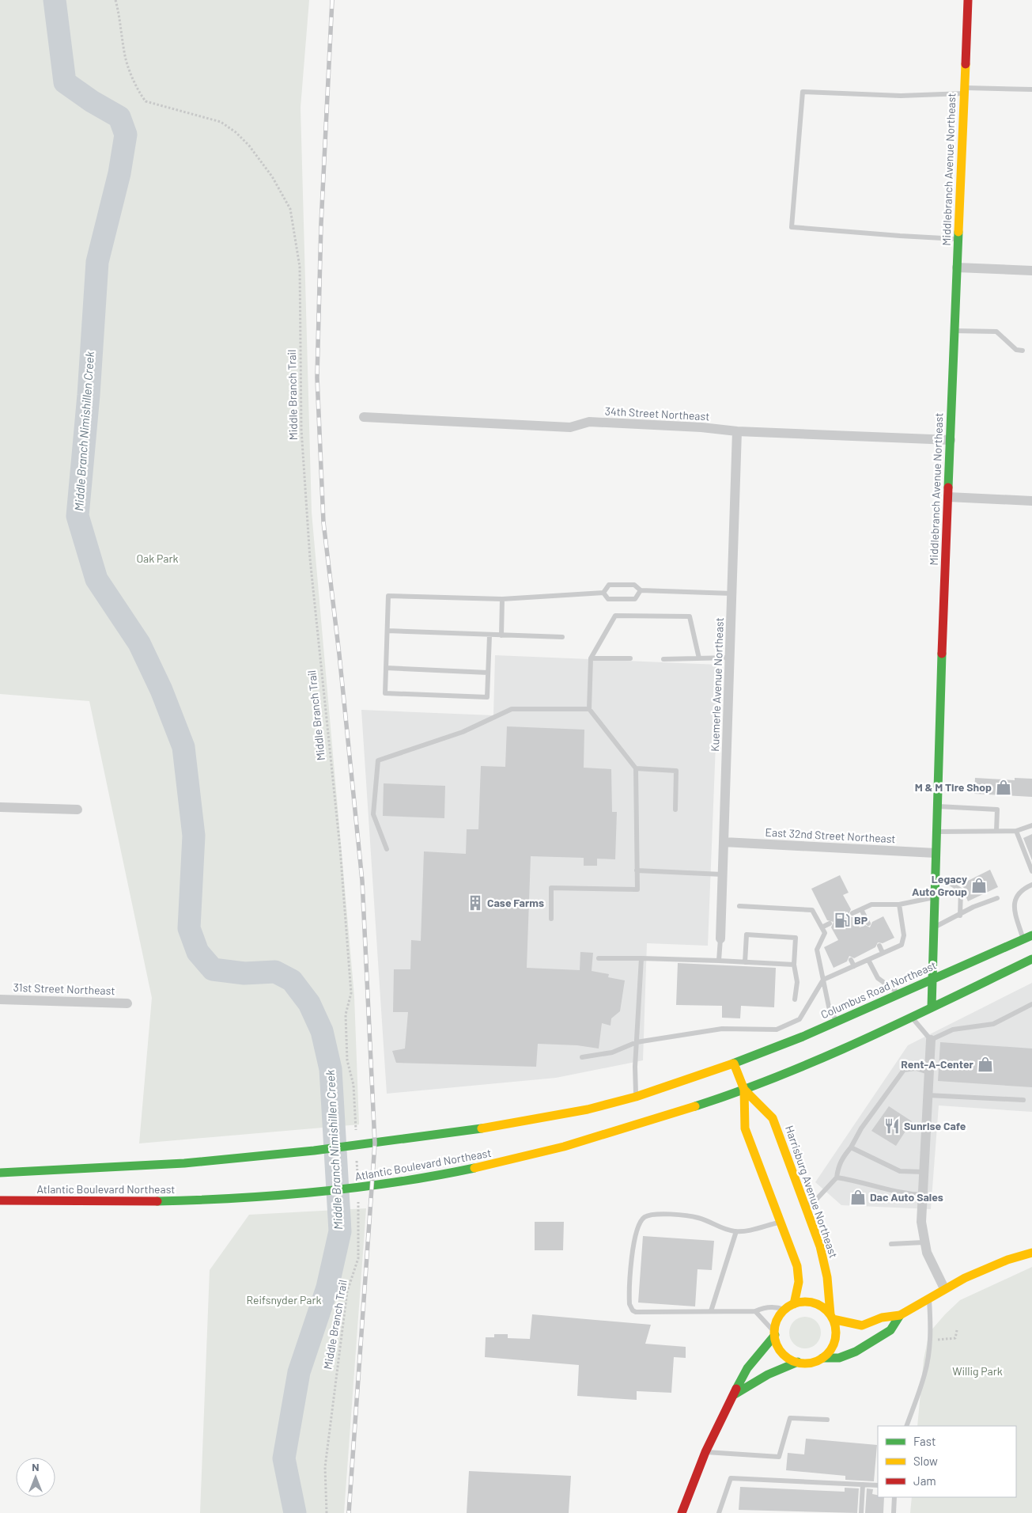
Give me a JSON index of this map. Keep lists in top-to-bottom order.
{
  "streets": {
    "main road": [
      "Middlebranch Avenue Northeast",
      "Columbus Road Northeast",
      "Atlantic Boulevard Northeast",
      "Harrisburg Avenue Northeast"
    ],
    "street": [
      "34th Street Northeast",
      "Kuemerle Avenue Northeast",
      "East 32nd Street Northeast",
      "31st Street Northeast"
    ],
    "path": ["Middle Branch Trail"]
  },
  "crossings": [
    ["Middlebranch Avenue Northeast", "34th Street Northeast"],
    ["Middlebranch Avenue Northeast", "East 32nd Street Northeast"],
    ["Middlebranch Avenue Northeast", "Columbus Road Northeast"],
    ["34th Street Northeast", "Kuemerle Avenue Northeast"],
    ["Kuemerle Avenue Northeast", "East 32nd Street Northeast"],
    ["Columbus Road Northeast", "Atlantic Boulevard Northeast"],
    ["Columbus Road Northeast", "Harrisburg Avenue Northeast"],
    ["Atlantic Boulevard Northeast", "Harrisburg Avenue Northeast"]
  ],
  "water": ["Middle Branch Nimishillen Creek"],
  "parks": ["Oak Park", "Reifsnyder Park", "Willig Park"],
  "places": {
    "shop": [
      "M & M Tire Shop",
      "Legacy Auto Group",
      "Rent-A-Center",
      "Dac Auto Sales"
    ],
    "building": ["Case Farms"],
    "fuel station": ["BP"],
    "restaurant": ["Sunrise Cafe"]
  },
  "legend": ["Fast", "Slow", "Jam"],
  "north": "top"
}
